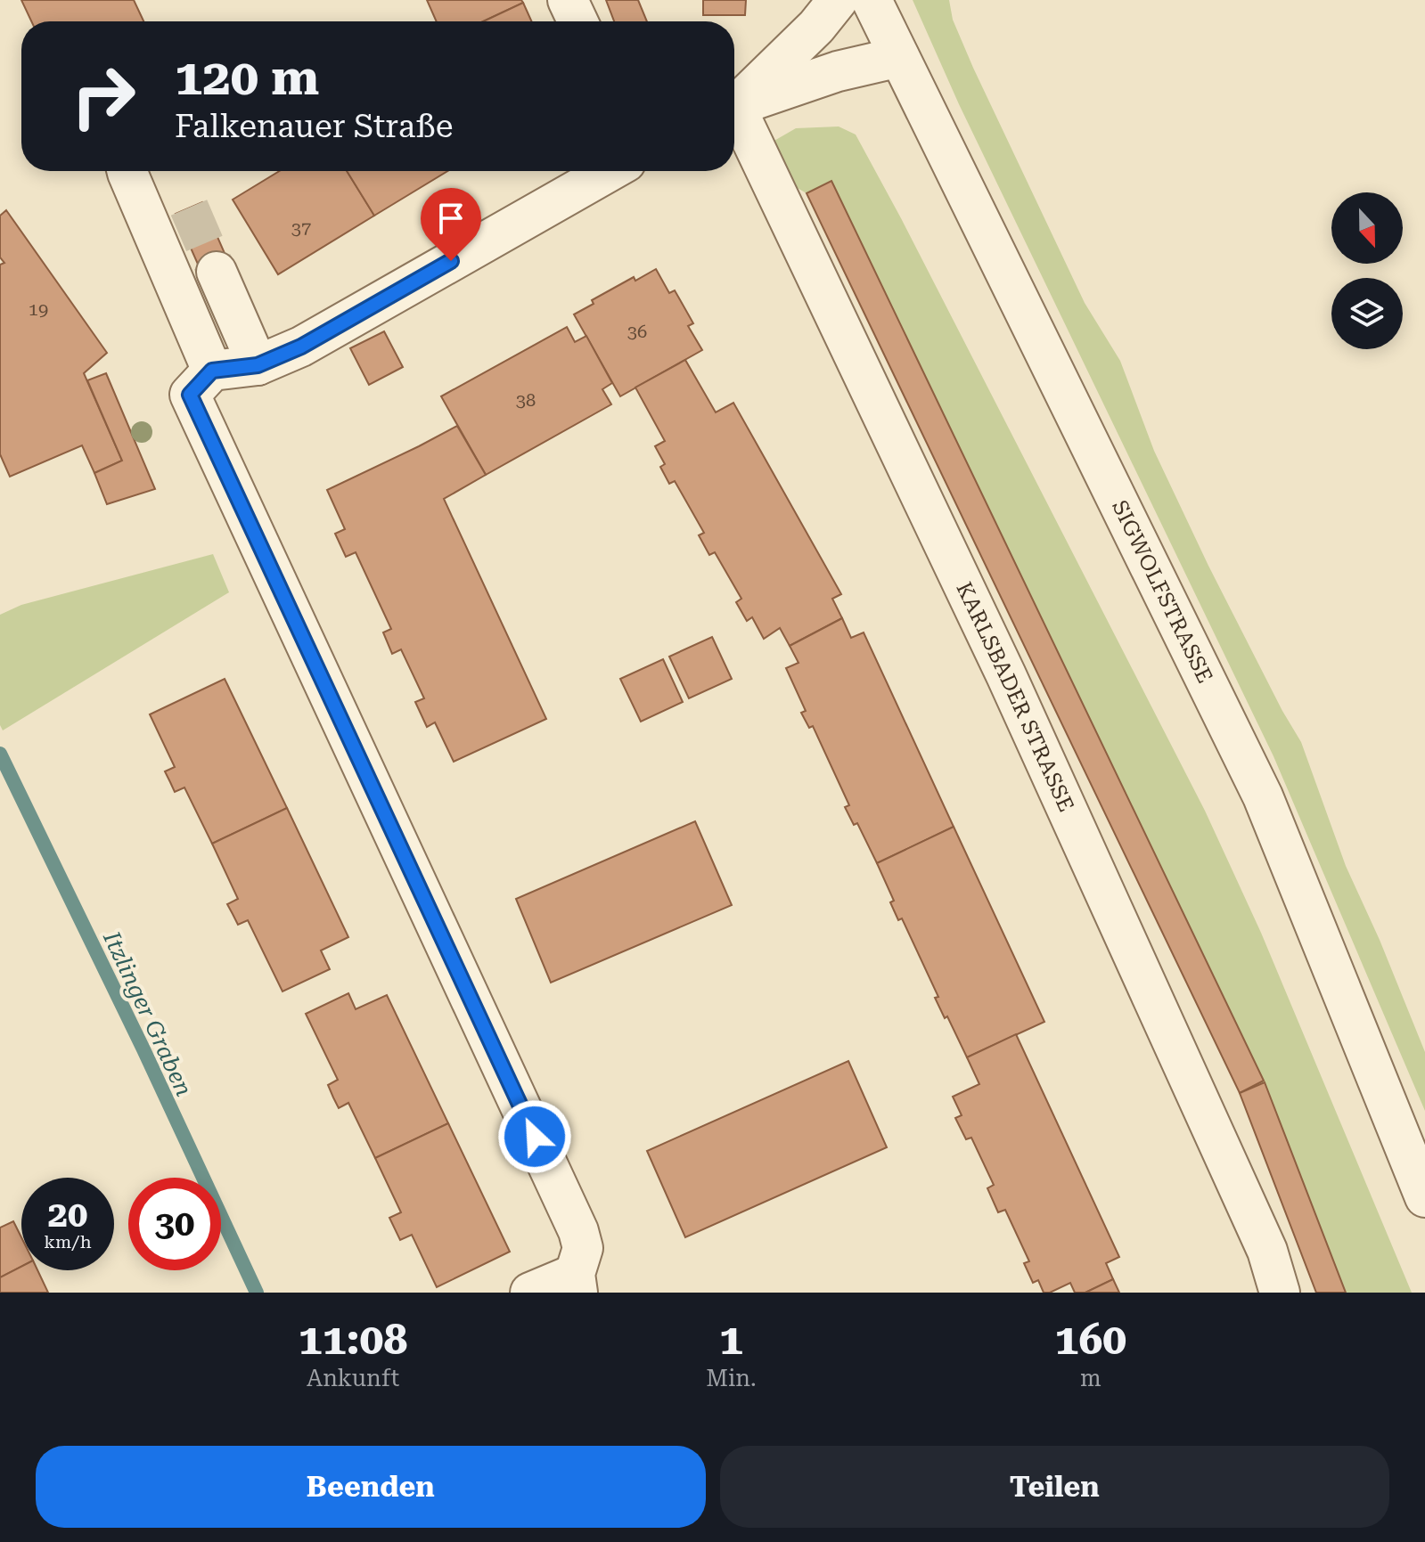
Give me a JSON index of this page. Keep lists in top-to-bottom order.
{
  "streets": {
    "street": ["SIGWOLFSTRASSE", "KARLSBADER STRASSE"]
  },
  "water": ["Itzlinger Graben"],
  "house_numbers": [
    "37",
    "19",
    "36",
    "38"
  ],
  "north": "bottom",
  "page": {
    "turn": ["120 m", "Falkenauer Straße"],
    "speed": "20 km/h",
    "limit": "30",
    "eta": [
      "11:08",
      "Ankunft",
      "1",
      "Min.",
      "160",
      "m"
    ],
    "buttons": ["Beenden", "Teilen"]
  }
}
